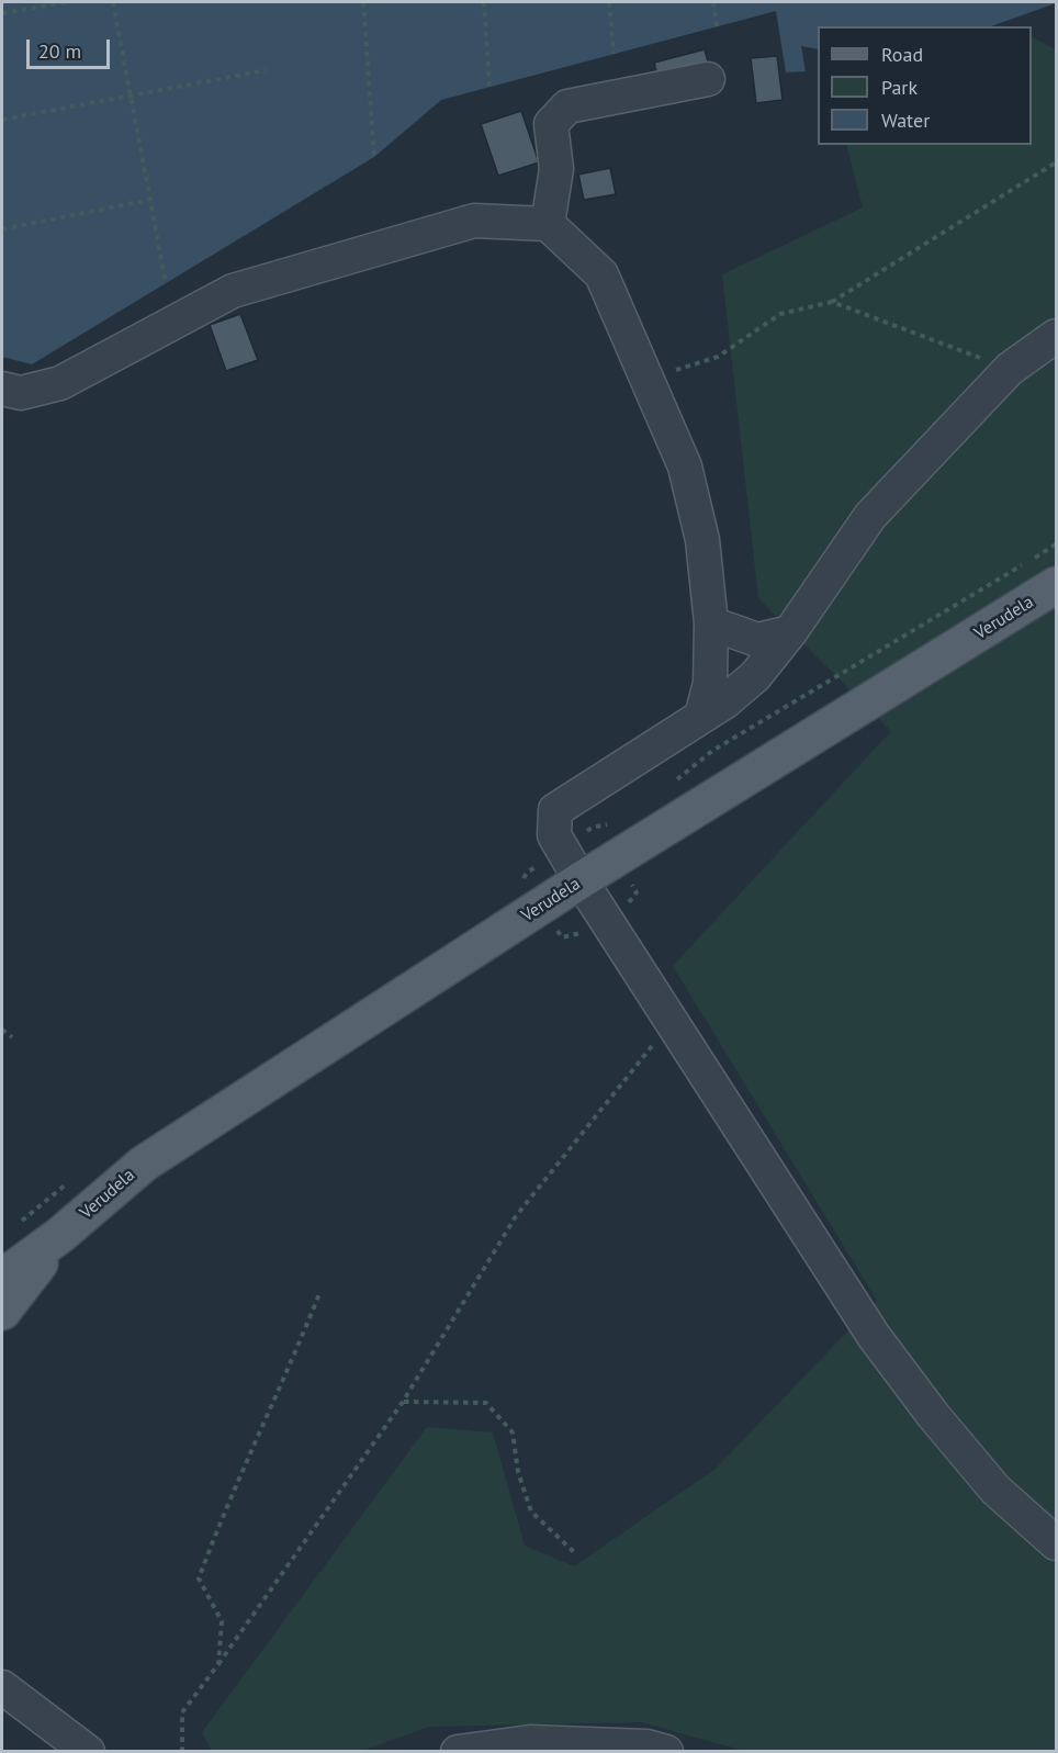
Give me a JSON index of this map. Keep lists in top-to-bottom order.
{
  "streets": {
    "main road": ["Verudela"]
  },
  "legend": ["Road", "Park", "Water"],
  "scale_bar": "20 m"
}
